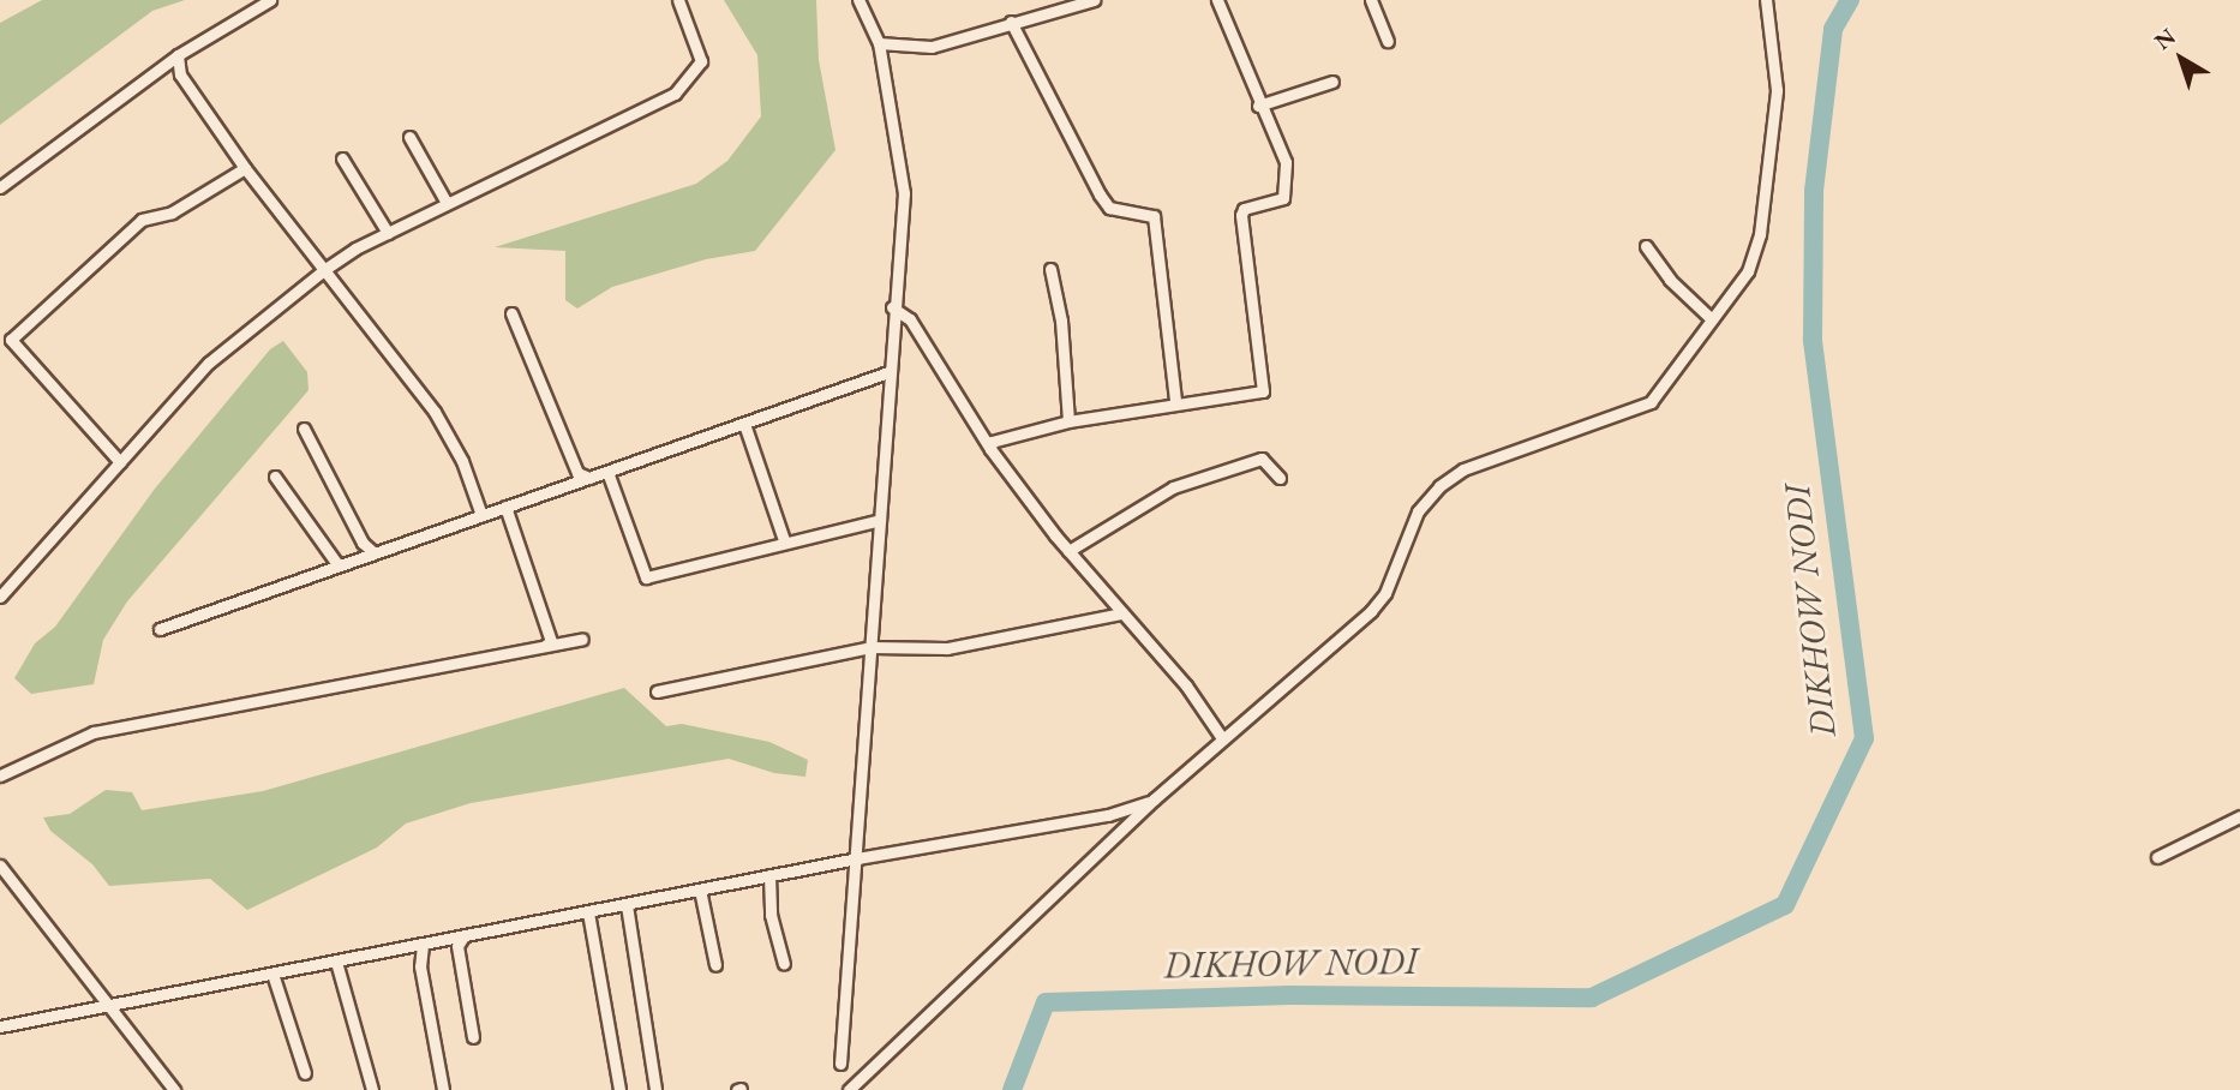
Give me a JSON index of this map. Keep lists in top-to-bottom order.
{
  "water": ["DIKHOW NODI"],
  "north": "top left"
}
